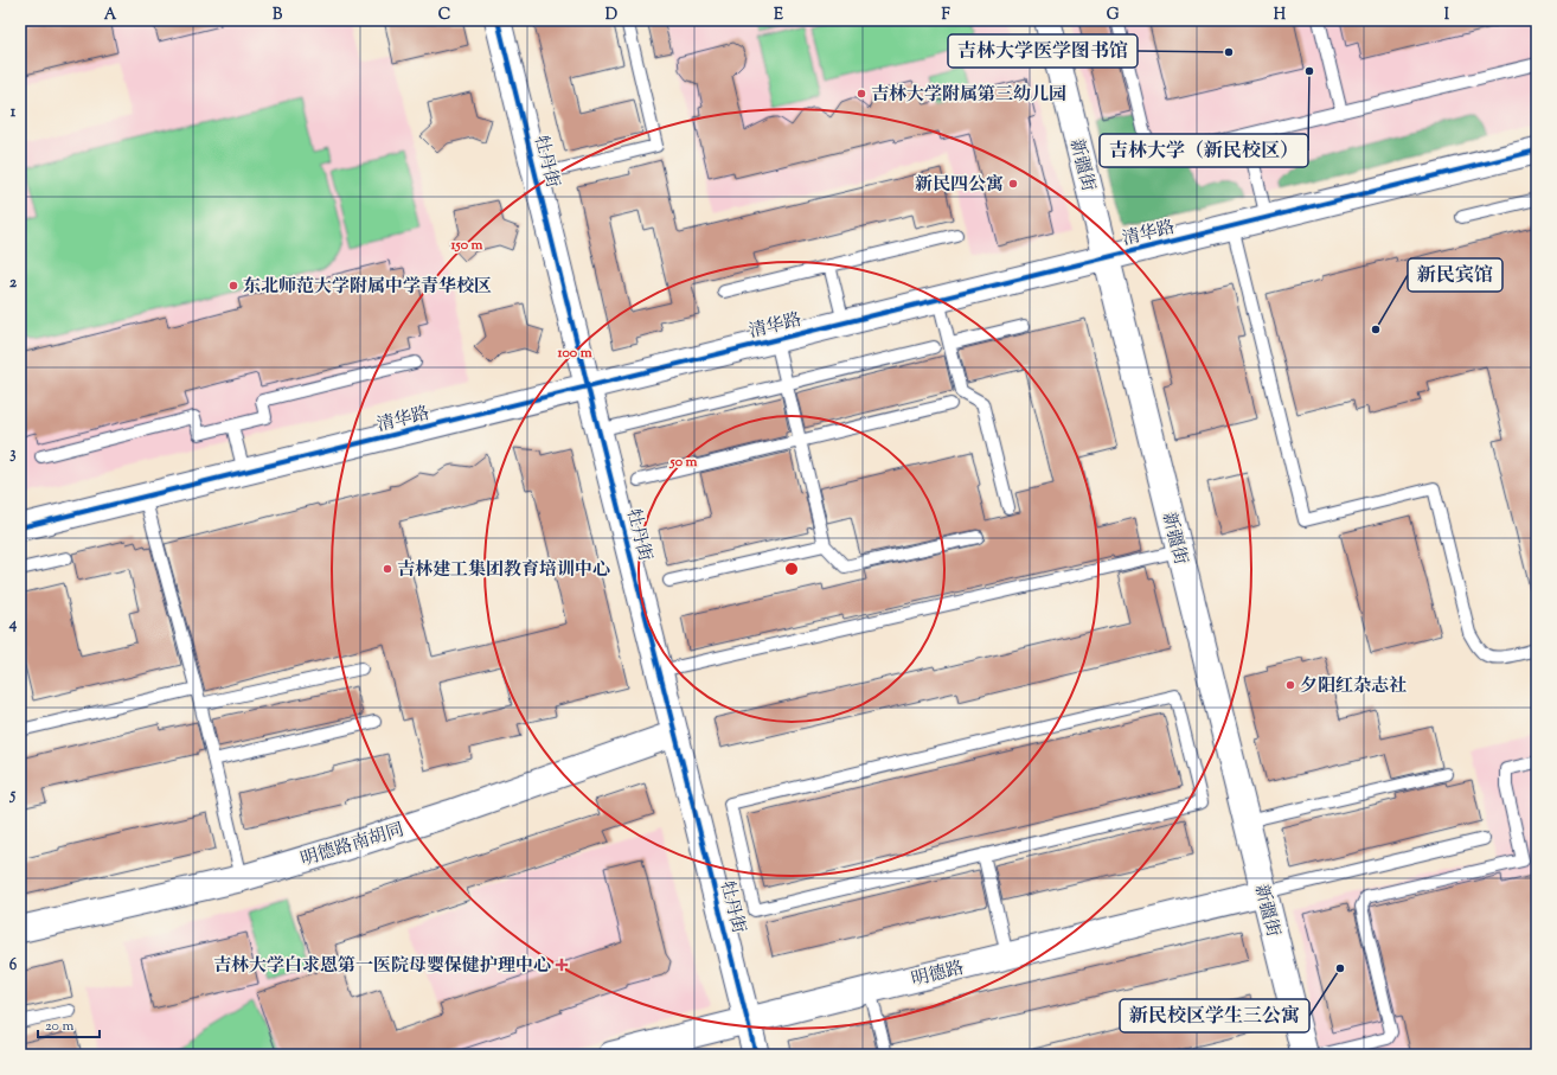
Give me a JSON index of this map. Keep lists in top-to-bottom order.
{
  "streets": {
    "street": [
      "牡丹街",
      "新疆街",
      "清华路",
      "明德路南胡同",
      "明德路"
    ]
  },
  "crossings": [
    ["牡丹街", "清华路"],
    ["牡丹街", "明德路南胡同"],
    ["牡丹街", "明德路"],
    ["新疆街", "清华路"],
    ["新疆街", "明德路"]
  ],
  "places": {
    "other": [
      "吉林大学医学图书馆",
      "吉林大学（新民校区）",
      "吉林大学附属第三幼儿园",
      "新民四公寓",
      "东北师范大学附属中学青华校区",
      "新民宾馆",
      "吉林建工集团教育培训中心",
      "夕阳红杂志社",
      "新民校区学生三公寓"
    ],
    "health": ["吉林大学白求恩第一医院母婴保健护理中心"]
  },
  "scale_bar": "20 m",
  "grid": {
    "columns": [
      "A",
      "B",
      "C",
      "D",
      "E",
      "F",
      "G",
      "H",
      "I"
    ],
    "rows": [
      "1",
      "2",
      "3",
      "4",
      "5",
      "6"
    ]
  },
  "rings": ["150 m", "100 m", "50 m"]
}
